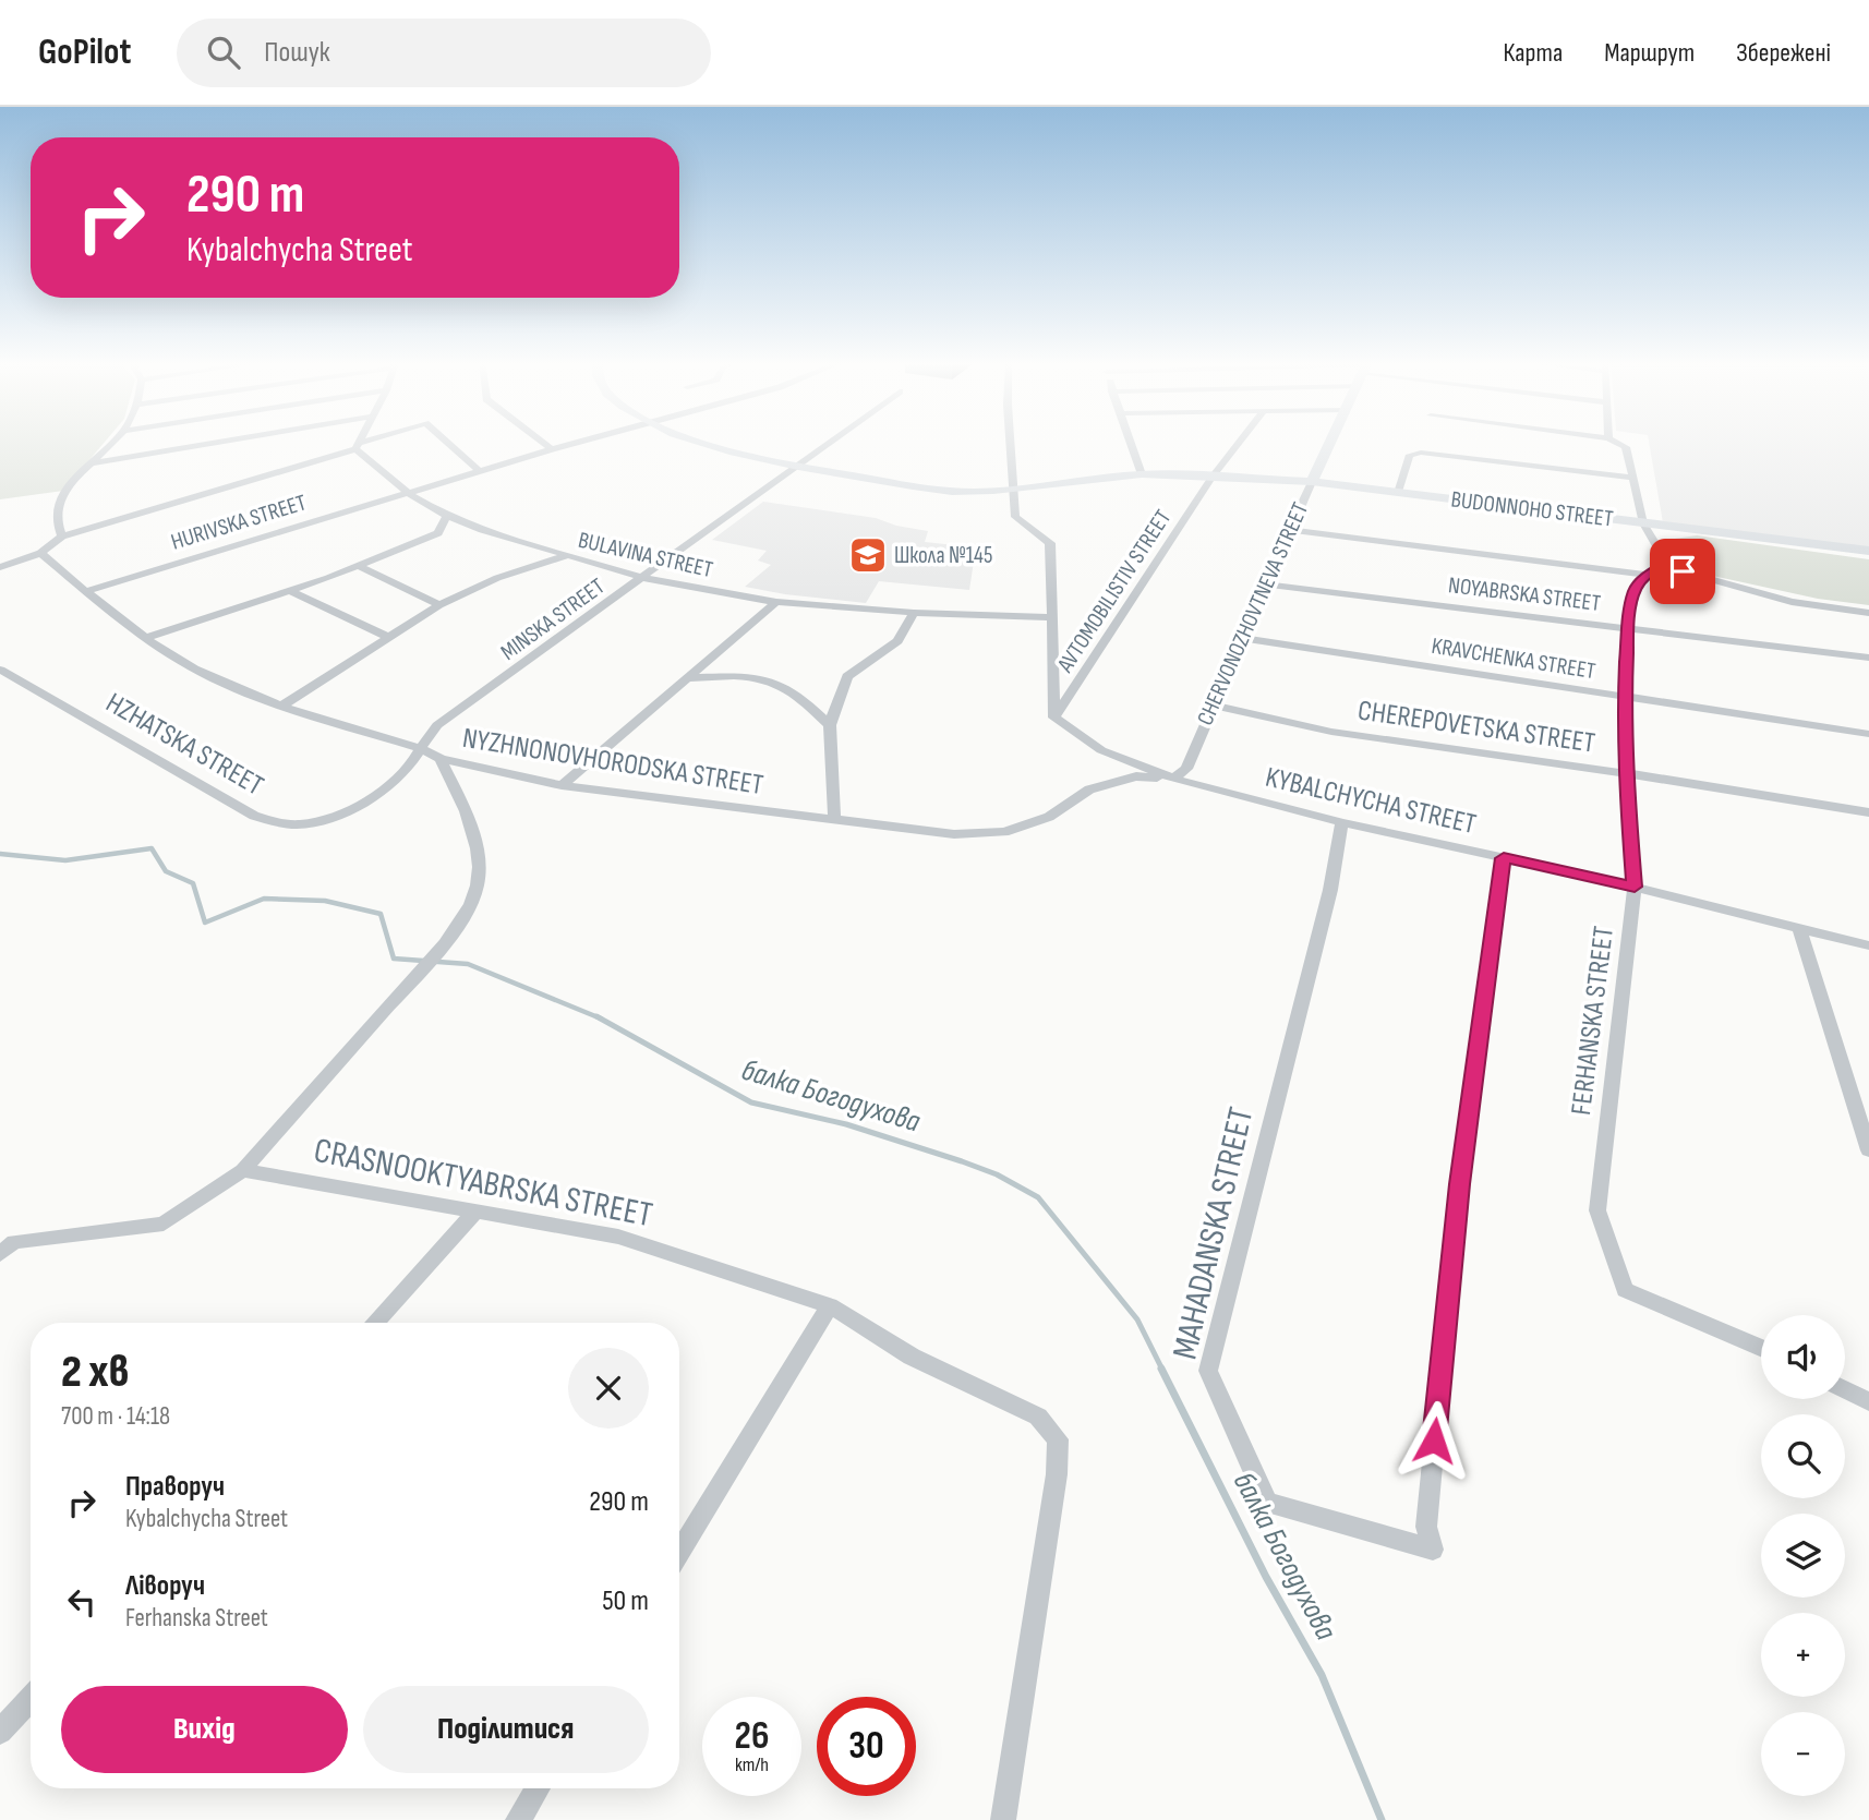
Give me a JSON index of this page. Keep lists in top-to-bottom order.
{
  "streets": {
    "main road": ["BUDONNOHO STREET", "CHERVONOZHOVTNEVA STREET"],
    "street": [
      "HURIVSKA STREET",
      "BULAVINA STREET",
      "AVTOMOBILISTIV STREET",
      "NOYABRSKA STREET",
      "MINSKA STREET",
      "KRAVCHENKA STREET",
      "CHEREPOVETSKA STREET",
      "HZHATSKA STREET",
      "NYZHNONOVHORODSKA STREET",
      "KYBALCHYCHA STREET",
      "FERHANSKA STREET",
      "CRASNOOKTYABRSKA STREET",
      "MAHADANSKA STREET"
    ]
  },
  "crossings": [
    ["BUDONNOHO STREET", "AVTOMOBILISTIV STREET"],
    ["BUDONNOHO STREET", "CHERVONOZHOVTNEVA STREET"],
    ["BUDONNOHO STREET", "MINSKA STREET"],
    ["HURIVSKA STREET", "BULAVINA STREET"],
    ["HURIVSKA STREET", "NYZHNONOVHORODSKA STREET"],
    ["BULAVINA STREET", "MINSKA STREET"],
    ["NOYABRSKA STREET", "CHERVONOZHOVTNEVA STREET"],
    ["NOYABRSKA STREET", "FERHANSKA STREET"],
    ["CHERVONOZHOVTNEVA STREET", "KRAVCHENKA STREET"],
    ["CHERVONOZHOVTNEVA STREET", "CHEREPOVETSKA STREET"],
    ["CHERVONOZHOVTNEVA STREET", "NYZHNONOVHORODSKA STREET"],
    ["CHERVONOZHOVTNEVA STREET", "KYBALCHYCHA STREET"],
    ["MINSKA STREET", "HZHATSKA STREET"],
    ["MINSKA STREET", "NYZHNONOVHORODSKA STREET"],
    ["KRAVCHENKA STREET", "FERHANSKA STREET"],
    ["CHEREPOVETSKA STREET", "FERHANSKA STREET"],
    ["HZHATSKA STREET", "NYZHNONOVHORODSKA STREET"],
    ["NYZHNONOVHORODSKA STREET", "KYBALCHYCHA STREET"],
    ["KYBALCHYCHA STREET", "FERHANSKA STREET"],
    ["KYBALCHYCHA STREET", "MAHADANSKA STREET"]
  ],
  "water": ["балка Богодухова"],
  "places": {
    "school or university": ["Школа №145"]
  },
  "page": {
    "header": "GoPilot",
    "search": "Пошук",
    "nav": ["Карта", "Маршрут", "Збережені"],
    "turn": ["290 m", "Kybalchycha Street"],
    "map_buttons": ["+", "−"],
    "heading": ["2 хв", "700 m · 14:18"],
    "list": [
      {
        "name": "Праворуч",
        "note": "Kybalchycha Street",
        "value": "290 m"
      },
      {
        "name": "Ліворуч",
        "note": "Ferhanska Street",
        "value": "50 m"
      }
    ],
    "buttons": ["Вихід", "Поділитися"],
    "speed": "26 km/h",
    "limit": "30"
  }
}
